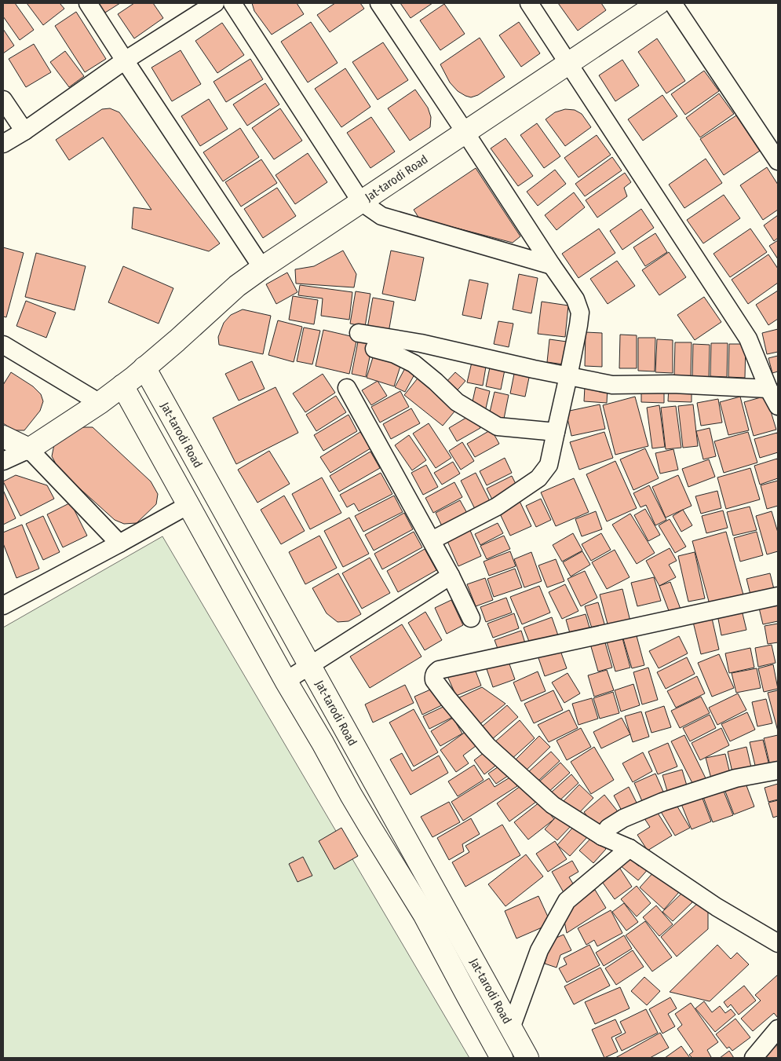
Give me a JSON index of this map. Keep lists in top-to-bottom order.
{
  "streets": {
    "street": ["Jat-tarodi Road"]
  }
}
